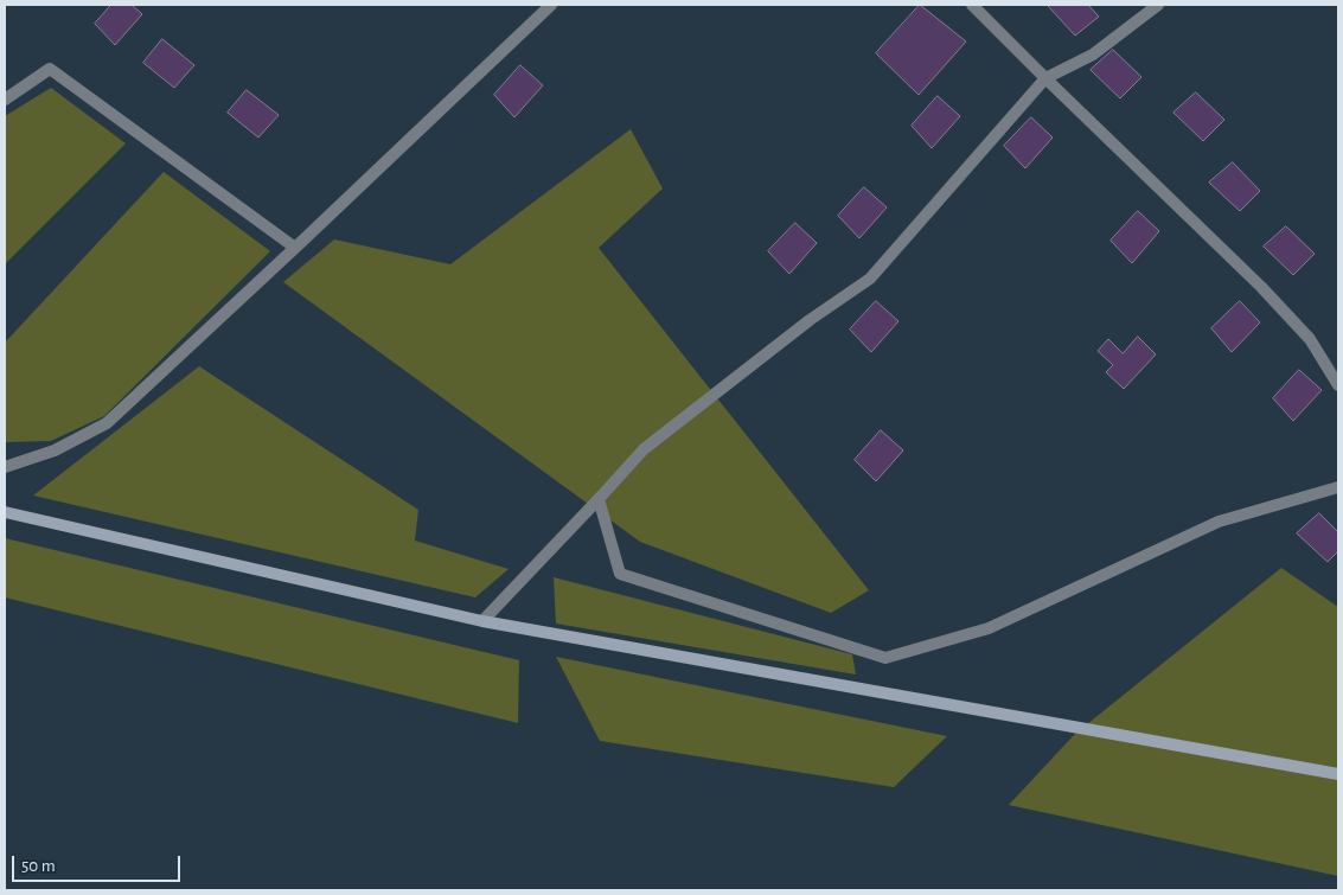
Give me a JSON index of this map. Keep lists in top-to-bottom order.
{
  "scale_bar": "50 m"
}
